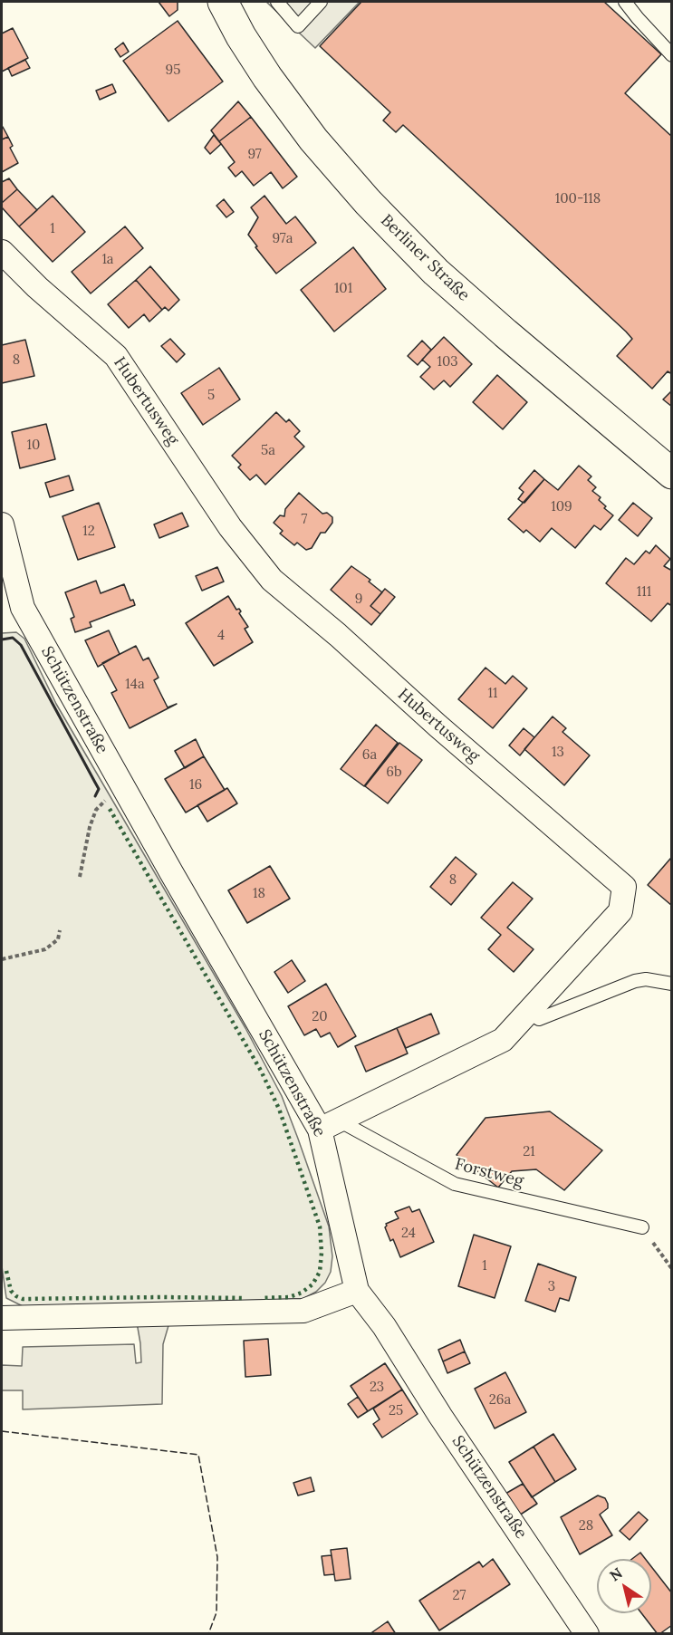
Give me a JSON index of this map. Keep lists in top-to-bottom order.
{
  "streets": {
    "main road": ["Berliner Straße"],
    "street": ["Hubertusweg", "Schützenstraße"],
    "lane": ["Forstweg"]
  },
  "crossings": [
    ["Hubertusweg", "Schützenstraße"],
    ["Hubertusweg", "Forstweg"],
    ["Schützenstraße", "Forstweg"]
  ],
  "house_numbers": [
    "95",
    "97",
    "100-118",
    "1",
    "97a",
    "1a",
    "101",
    "8",
    "103",
    "5",
    "10",
    "5a",
    "109",
    "7",
    "12",
    "111",
    "9",
    "4",
    "14a",
    "11",
    "13",
    "6a",
    "6b",
    "16",
    "8",
    "18",
    "20",
    "21",
    "24",
    "1",
    "3",
    "23",
    "26a",
    "25",
    "28",
    "27"
  ],
  "north": "top left"
}
